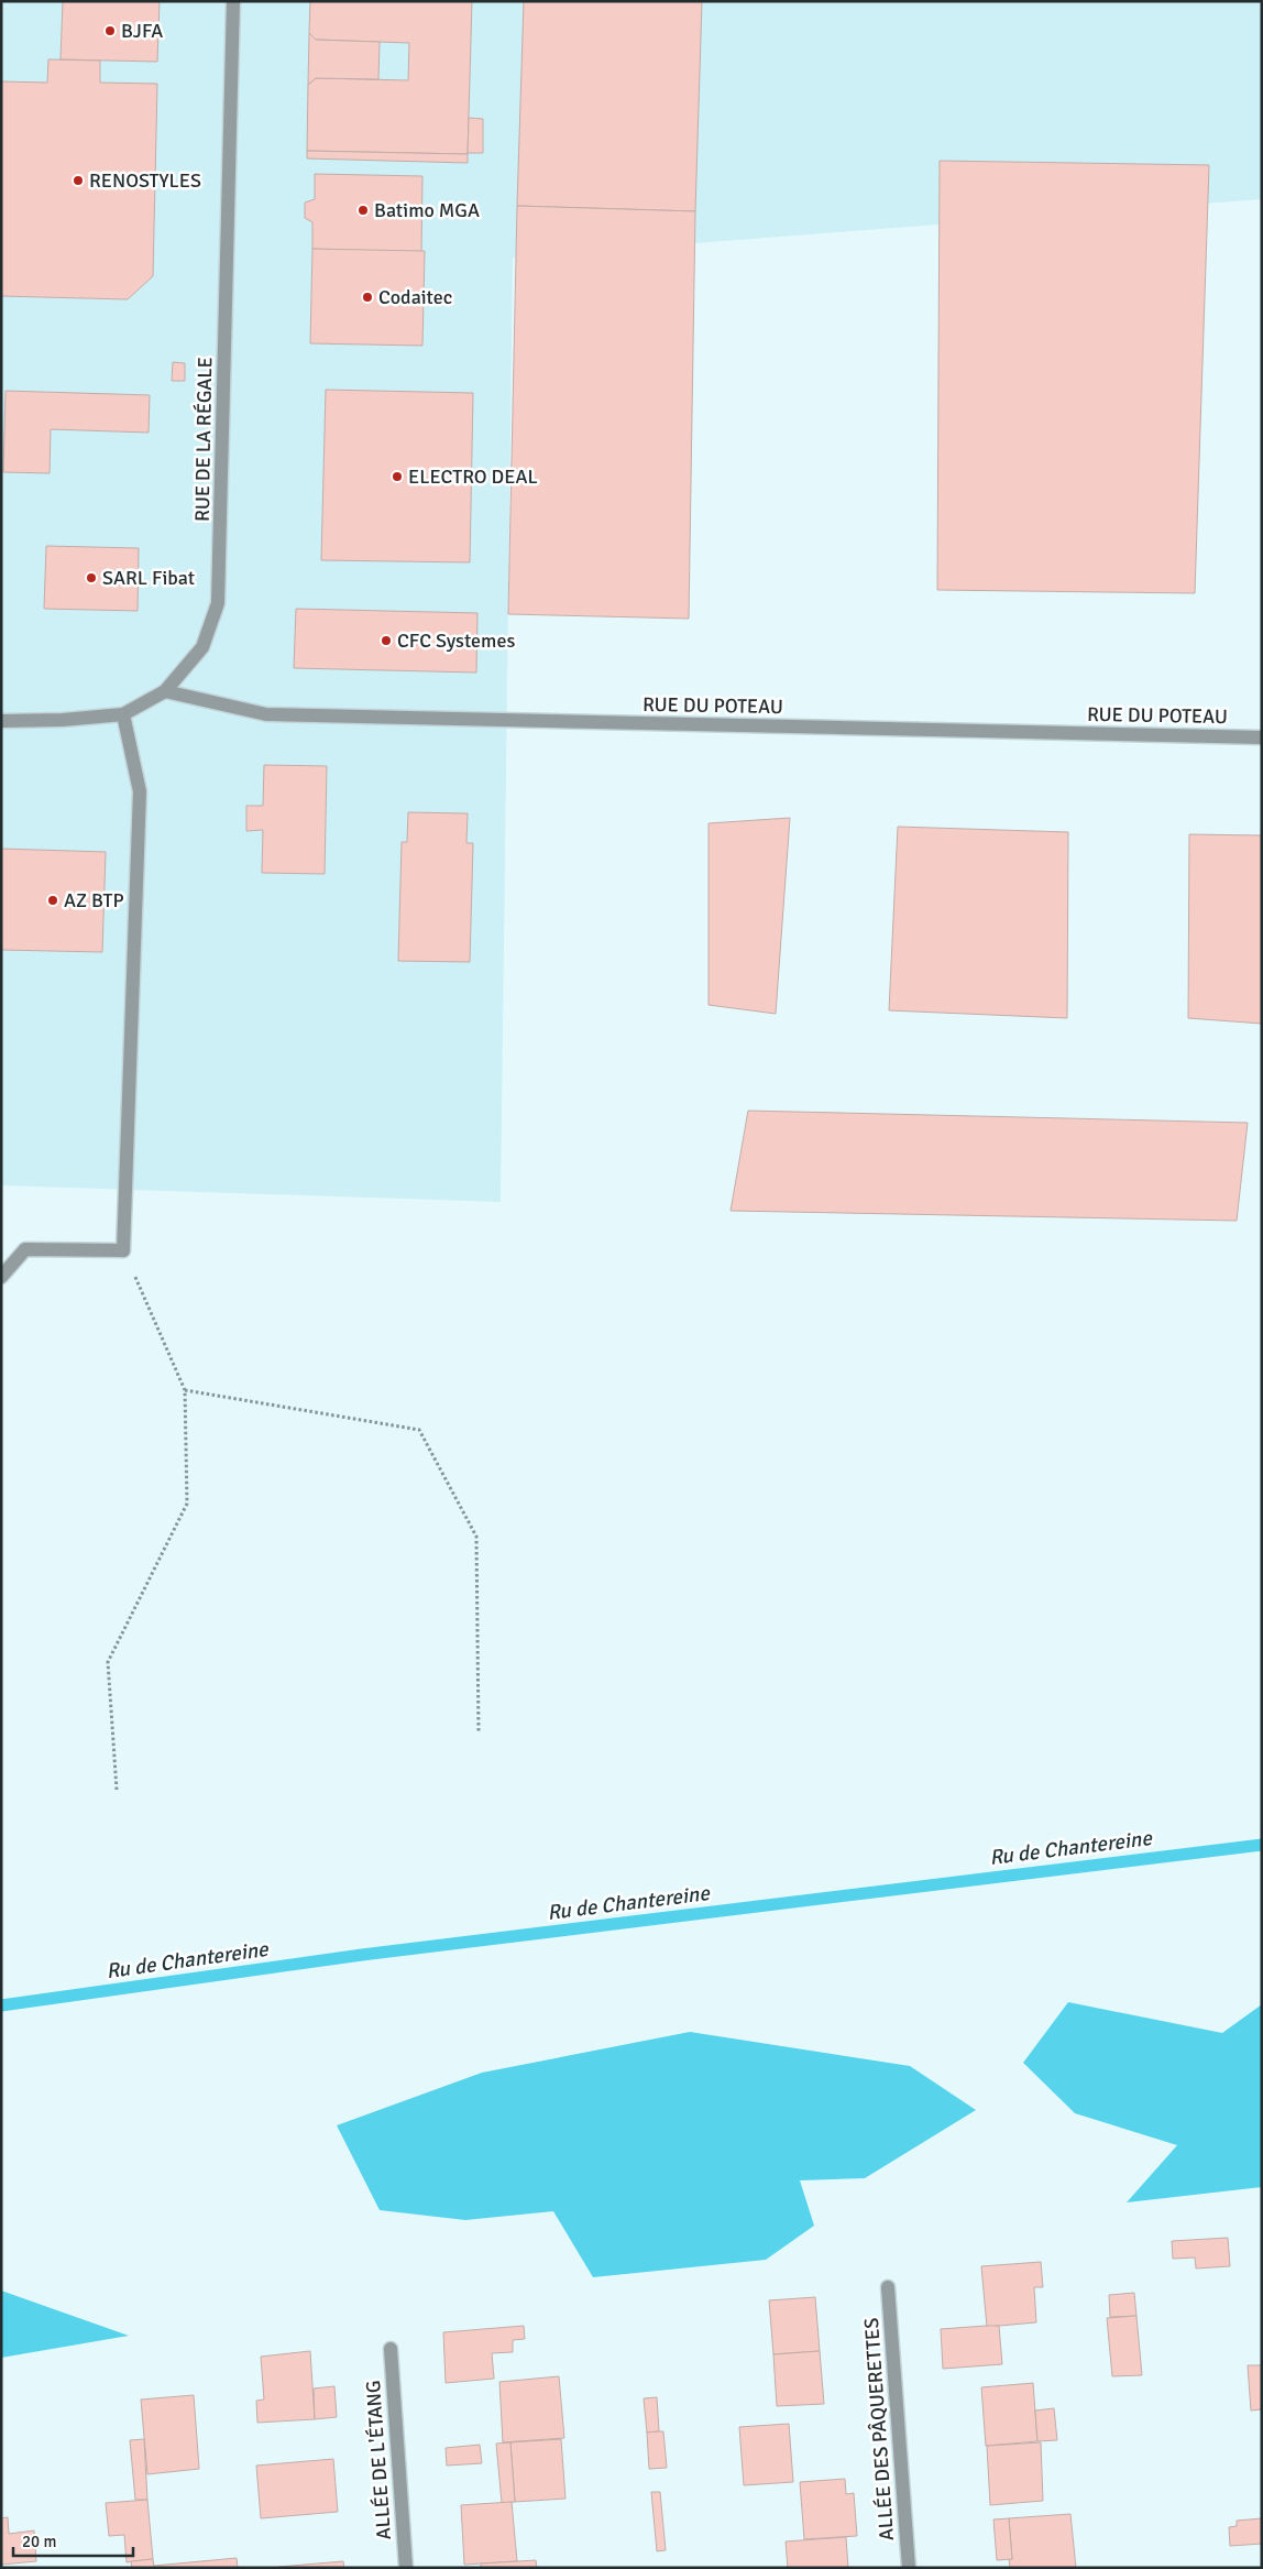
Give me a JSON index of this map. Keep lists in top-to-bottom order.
{
  "streets": {
    "street": [
      "RUE DE LA RÉGALE",
      "RUE DU POTEAU",
      "ALLÉE DES PÂQUERETTES",
      "ALLÉE DE L'ÉTANG"
    ]
  },
  "crossings": [
    ["RUE DE LA RÉGALE", "RUE DU POTEAU"]
  ],
  "water": ["Ru de Chantereine"],
  "places": [
    "BJFA",
    "RENOSTYLES",
    "Batimo MGA",
    "Codaitec",
    "ELECTRO DEAL",
    "SARL Fibat",
    "CFC Systemes",
    "AZ BTP"
  ],
  "scale_bar": "20 m"
}
